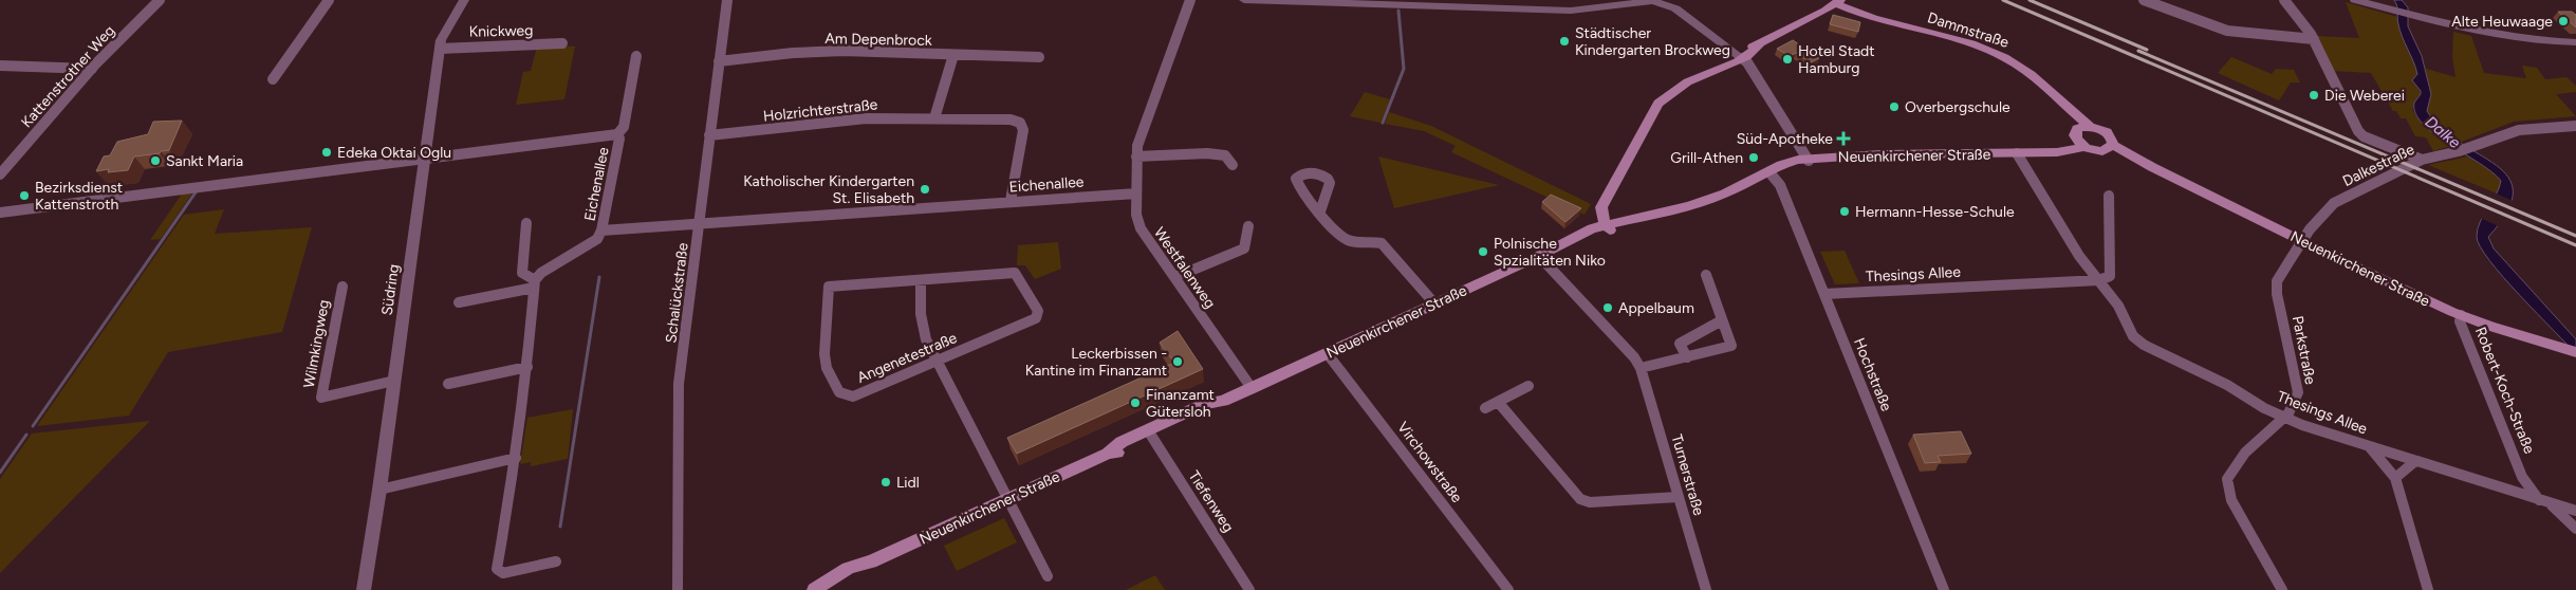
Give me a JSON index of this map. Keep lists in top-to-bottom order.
{
  "streets": {
    "main road": ["Dammstraße", "Neuenkirchener Straße"],
    "street": [
      "Knickweg",
      "Am Depenbrock",
      "Kattenstrother Weg",
      "Holzrichterstraße",
      "Dalkestraße",
      "Eichenallee",
      "Westfalenweg",
      "Thesings Allee",
      "Südring",
      "Schalückstraße",
      "Wilmkingweg",
      "Parkstraße",
      "Angenetestraße",
      "Hochstraße",
      "Robert-Koch-Straße",
      "Virchowstraße",
      "Turnerstraße",
      "Tiefenweg"
    ]
  },
  "crossings": [
    ["Dammstraße", "Neuenkirchener Straße"],
    ["Knickweg", "Südring"],
    ["Am Depenbrock", "Schalückstraße"],
    ["Holzrichterstraße", "Eichenallee"],
    ["Holzrichterstraße", "Schalückstraße"],
    ["Neuenkirchener Straße", "Dalkestraße"],
    ["Neuenkirchener Straße", "Westfalenweg"],
    ["Neuenkirchener Straße", "Thesings Allee"],
    ["Neuenkirchener Straße", "Parkstraße"],
    ["Neuenkirchener Straße", "Hochstraße"],
    ["Neuenkirchener Straße", "Robert-Koch-Straße"],
    ["Neuenkirchener Straße", "Virchowstraße"],
    ["Neuenkirchener Straße", "Turnerstraße"],
    ["Neuenkirchener Straße", "Tiefenweg"],
    ["Dalkestraße", "Parkstraße"],
    ["Eichenallee", "Westfalenweg"],
    ["Eichenallee", "Südring"],
    ["Eichenallee", "Schalückstraße"],
    ["Thesings Allee", "Parkstraße"],
    ["Thesings Allee", "Hochstraße"],
    ["Thesings Allee", "Robert-Koch-Straße"],
    ["Südring", "Wilmkingweg"]
  ],
  "water": ["Dalke"],
  "places": {
    "other": [
      "Alte Heuwaage",
      "Städtischer Kindergarten Brockweg",
      "Hotel Stadt Hamburg",
      "Die Weberei",
      "Overbergschule",
      "Edeka Oktai Oglu",
      "Grill-Athen",
      "Sankt Maria",
      "Katholischer Kindergarten St. Elisabeth",
      "Bezirksdienst Kattenstroth",
      "Hermann-Hesse-Schule",
      "Polnische Spzialitäten Niko",
      "Appelbaum",
      "Leckerbissen - Kantine im Finanzamt",
      "Finanzamt Gütersloh",
      "Lidl"
    ],
    "health": ["Süd-Apotheke"]
  }
}
